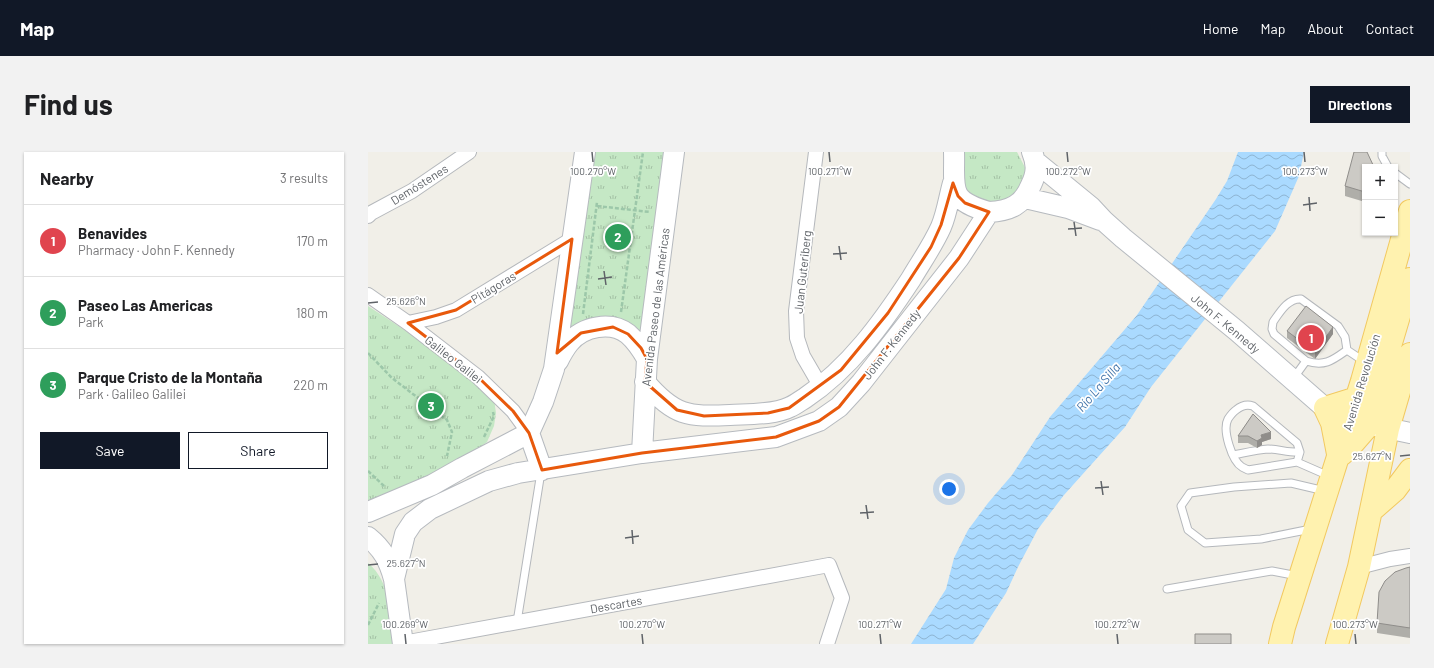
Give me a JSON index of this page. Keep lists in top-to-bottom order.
{
  "streets": {
    "main road": ["Avenida Revolución"],
    "street": [
      "Demóstenes",
      "Juan Guteriberg",
      "Pitágoras",
      "Avenida Paseo de las Américas",
      "John F. Kennedy",
      "Galileo Galilei",
      "Descartes"
    ]
  },
  "crossings": [
    ["Juan Guteriberg", "John F. Kennedy"],
    ["Pitágoras", "Galileo Galilei"],
    ["Avenida Paseo de las Américas", "John F. Kennedy"],
    ["John F. Kennedy", "Avenida Revolución"]
  ],
  "water": ["Río La Silla"],
  "page": {
    "header": "Map",
    "nav": [
      "Home",
      "Map",
      "About",
      "Contact"
    ],
    "buttons": [
      "Directions",
      ["Save", "Share"]
    ],
    "title": "Find us",
    "heading": ["Nearby", "3 results"],
    "map_buttons": ["+", "−"],
    "list": [
      {
        "mark": "1",
        "name": "Benavides",
        "note": "Pharmacy · John F. Kennedy",
        "value": "170 m"
      },
      {
        "mark": "2",
        "name": "Paseo Las Americas",
        "note": "Park",
        "value": "180 m"
      },
      {
        "mark": "3",
        "name": "Parque Cristo de la Montaña",
        "note": "Park · Galileo Galilei",
        "value": "220 m"
      }
    ],
    "pins": ["2", "1", "3"]
  },
  "coordinates": [
    "100.270°W",
    "100.271°W",
    "100.272°W",
    "100.273°W",
    "25.626°N",
    "25.627°N",
    "100.269°W"
  ]
}
